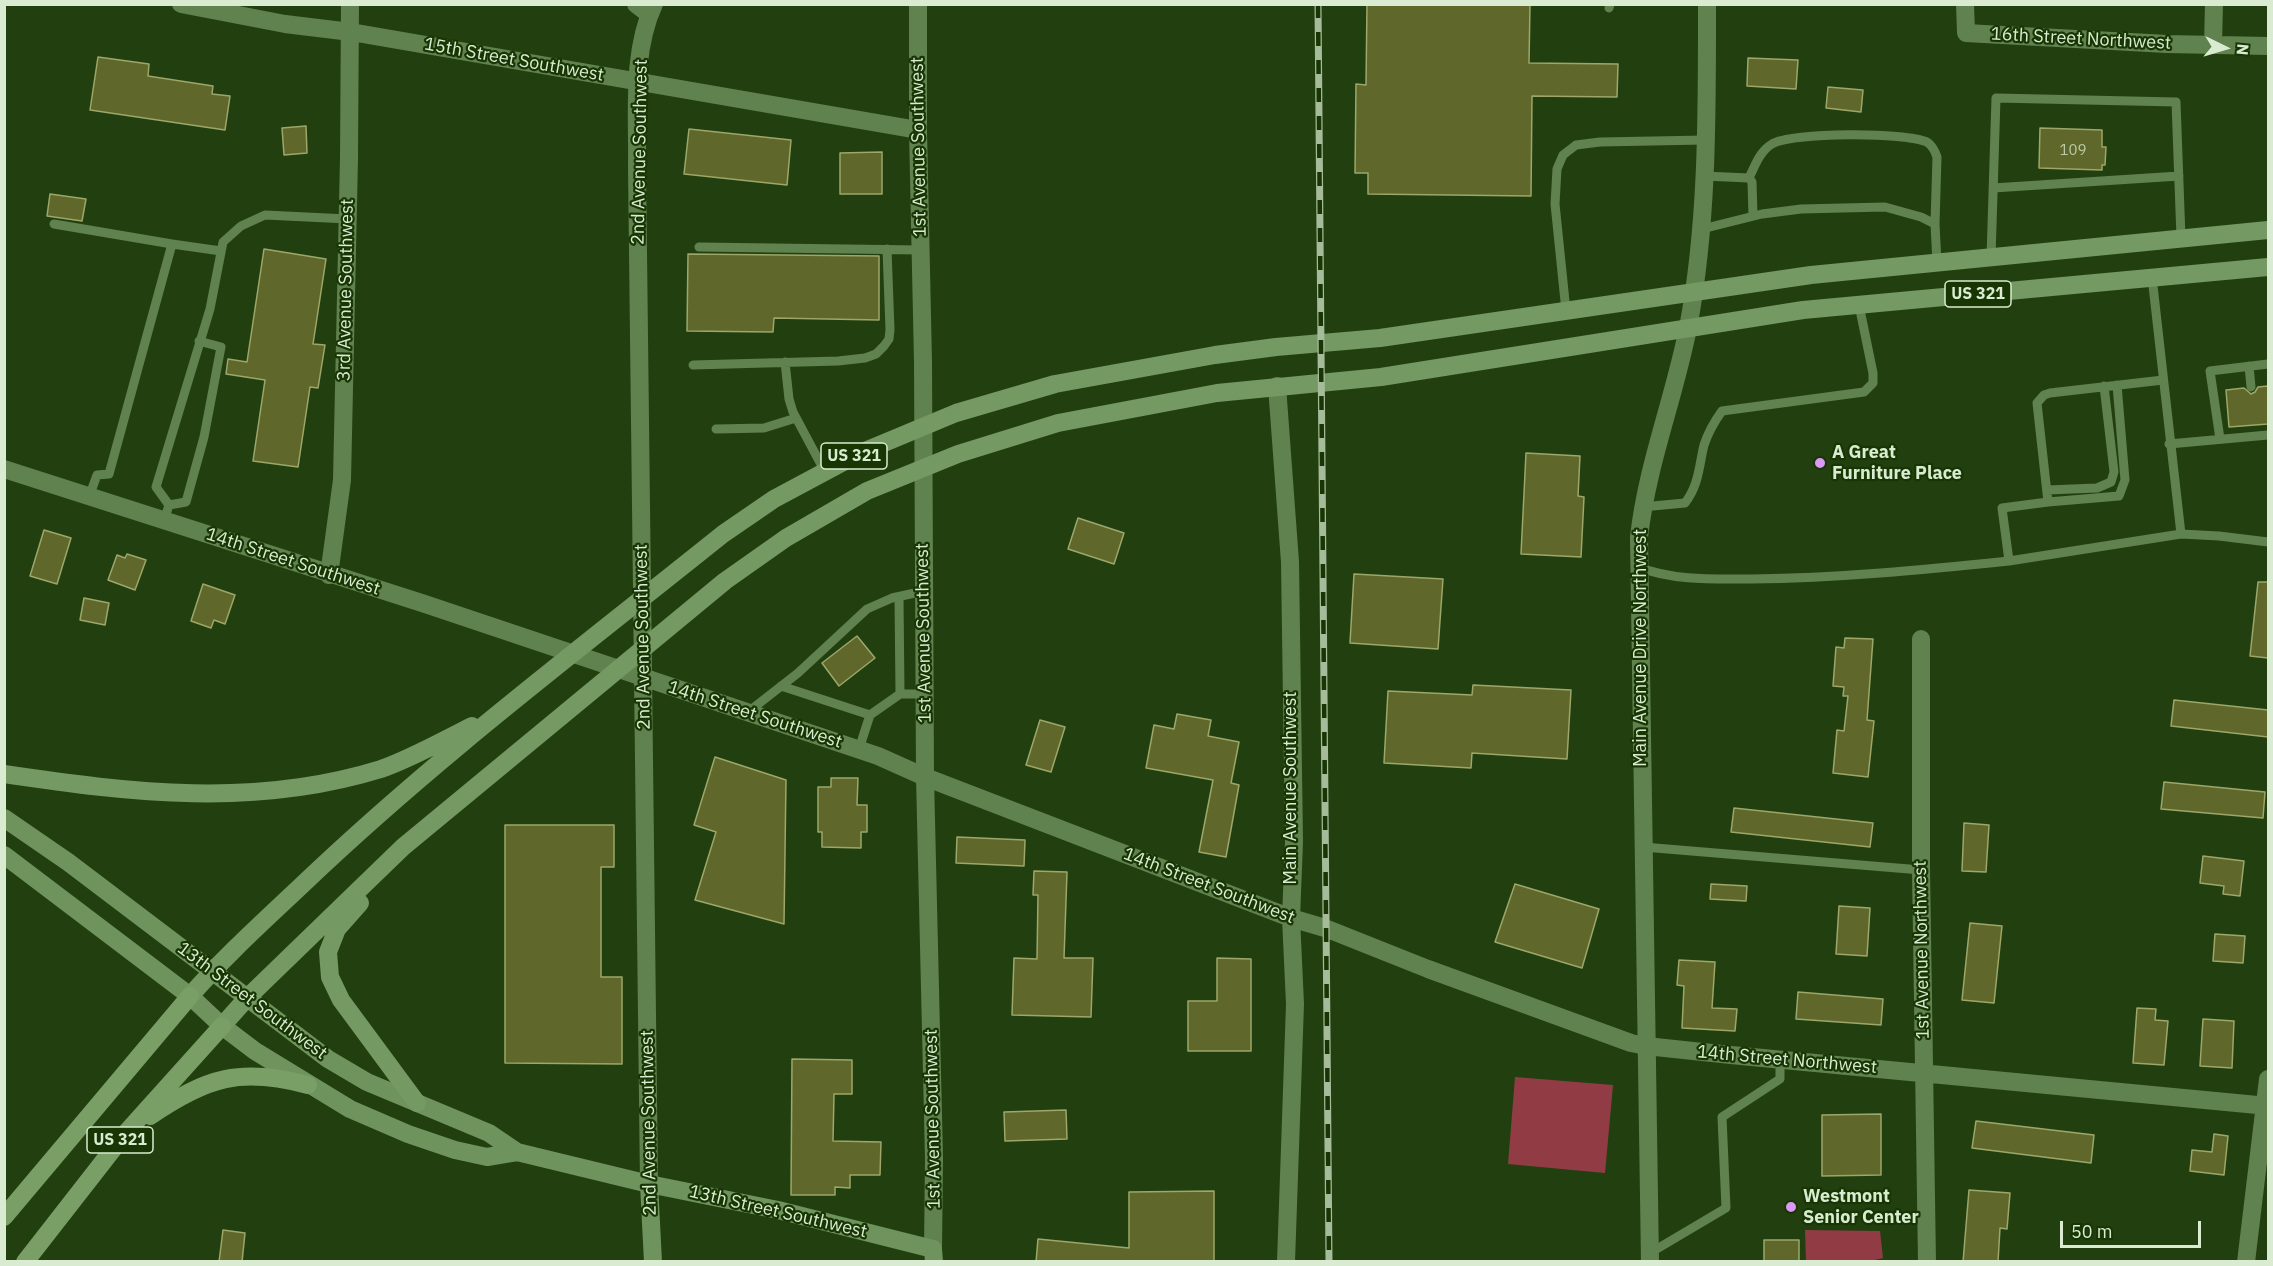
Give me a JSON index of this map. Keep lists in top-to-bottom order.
{
  "streets": {
    "highway": ["US 321"],
    "main road": ["2nd Avenue Southwest", "13th Street Southwest"],
    "street": [
      "16th Street Northwest",
      "15th Street Southwest",
      "1st Avenue Southwest",
      "3rd Avenue Southwest",
      "14th Street Southwest",
      "Main Avenue Drive Northwest",
      "Main Avenue Southwest",
      "1st Avenue Northwest",
      "14th Street Northwest"
    ]
  },
  "crossings": [
    ["15th Street Southwest", "1st Avenue Southwest"],
    ["15th Street Southwest", "2nd Avenue Southwest"],
    ["15th Street Southwest", "3rd Avenue Southwest"],
    ["1st Avenue Southwest", "14th Street Southwest"],
    ["1st Avenue Southwest", "13th Street Southwest"],
    ["2nd Avenue Southwest", "14th Street Southwest"],
    ["2nd Avenue Southwest", "13th Street Southwest"],
    ["3rd Avenue Southwest", "14th Street Southwest"],
    ["US 321", "Main Avenue Drive Northwest"],
    ["US 321", "Main Avenue Southwest"],
    ["US 321", "13th Street Southwest"],
    ["14th Street Southwest", "Main Avenue Southwest"],
    ["14th Street Southwest", "14th Street Northwest"],
    ["Main Avenue Drive Northwest", "14th Street Northwest"],
    ["1st Avenue Northwest", "14th Street Northwest"]
  ],
  "places": ["A Great Furniture Place", "Westmont Senior Center"],
  "house_numbers": ["109"],
  "scale_bar": "50 m",
  "north": "right"
}
